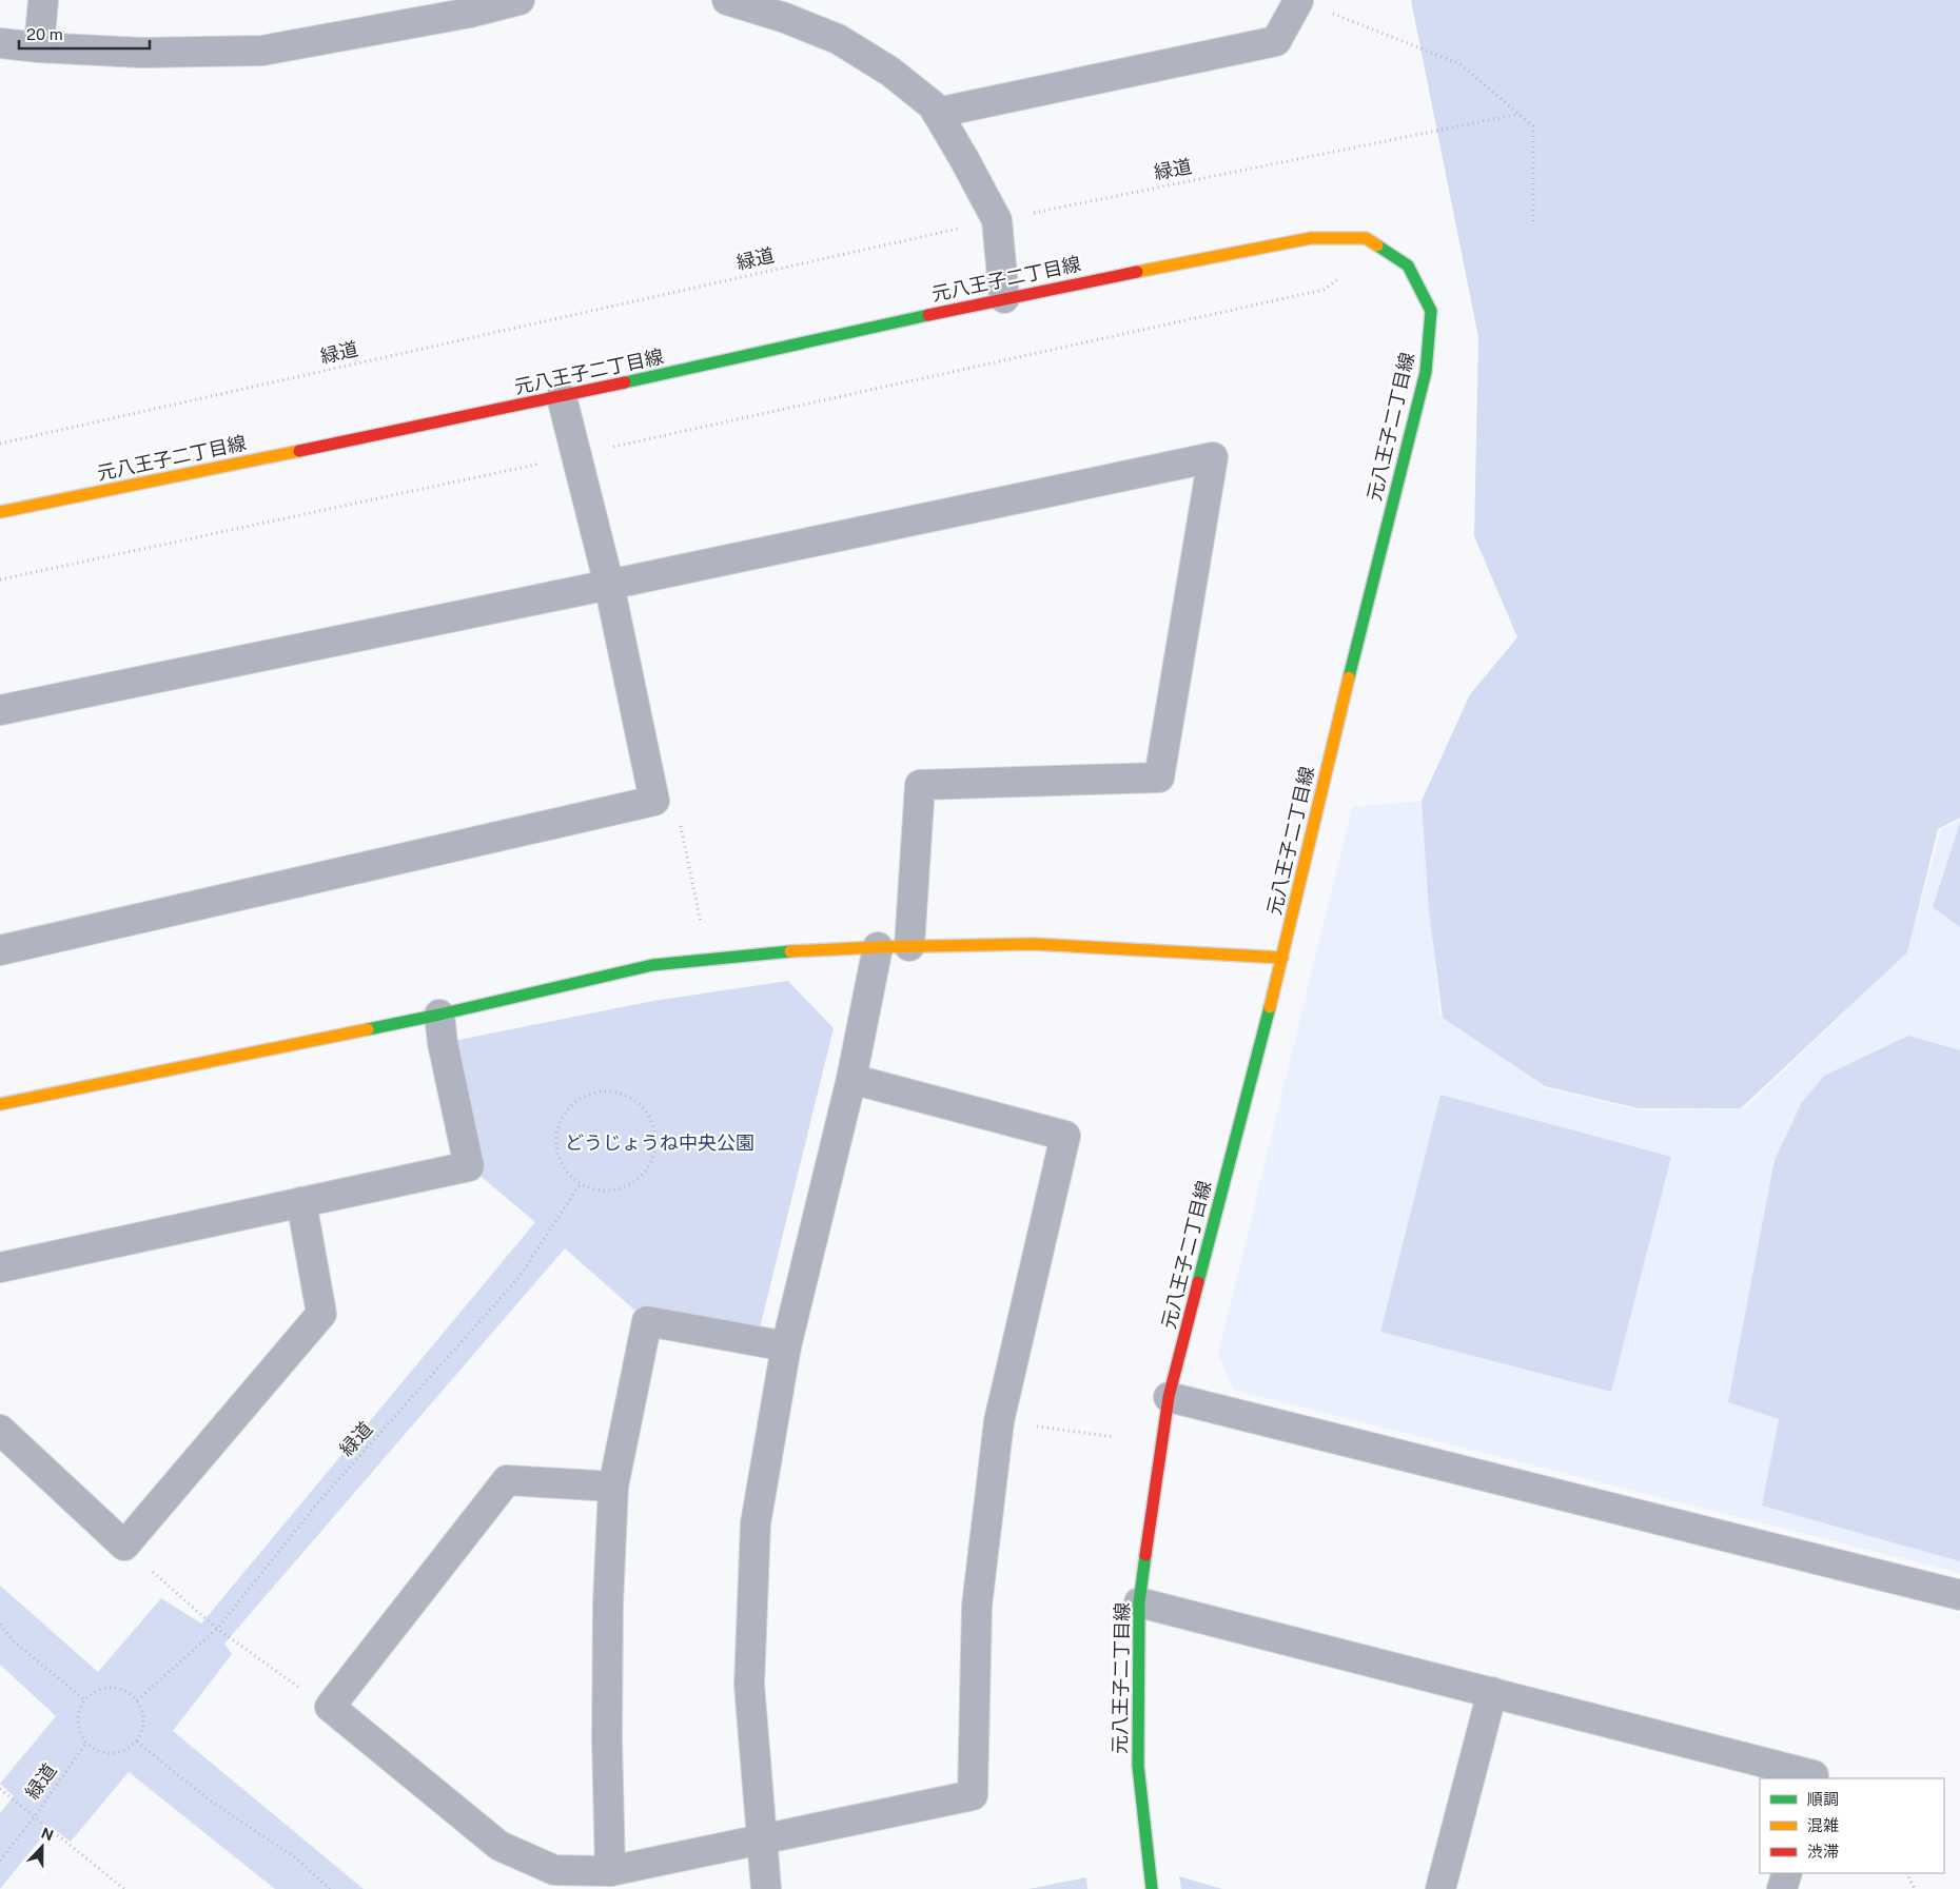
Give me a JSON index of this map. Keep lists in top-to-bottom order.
{
  "streets": {
    "street": ["元八王子二丁目線"],
    "path": ["緑道"]
  },
  "parks": ["どうじょうね中央公園"],
  "legend": ["順調", "混雑", "渋滞"],
  "scale_bar": "20 m",
  "north": "top"
}
